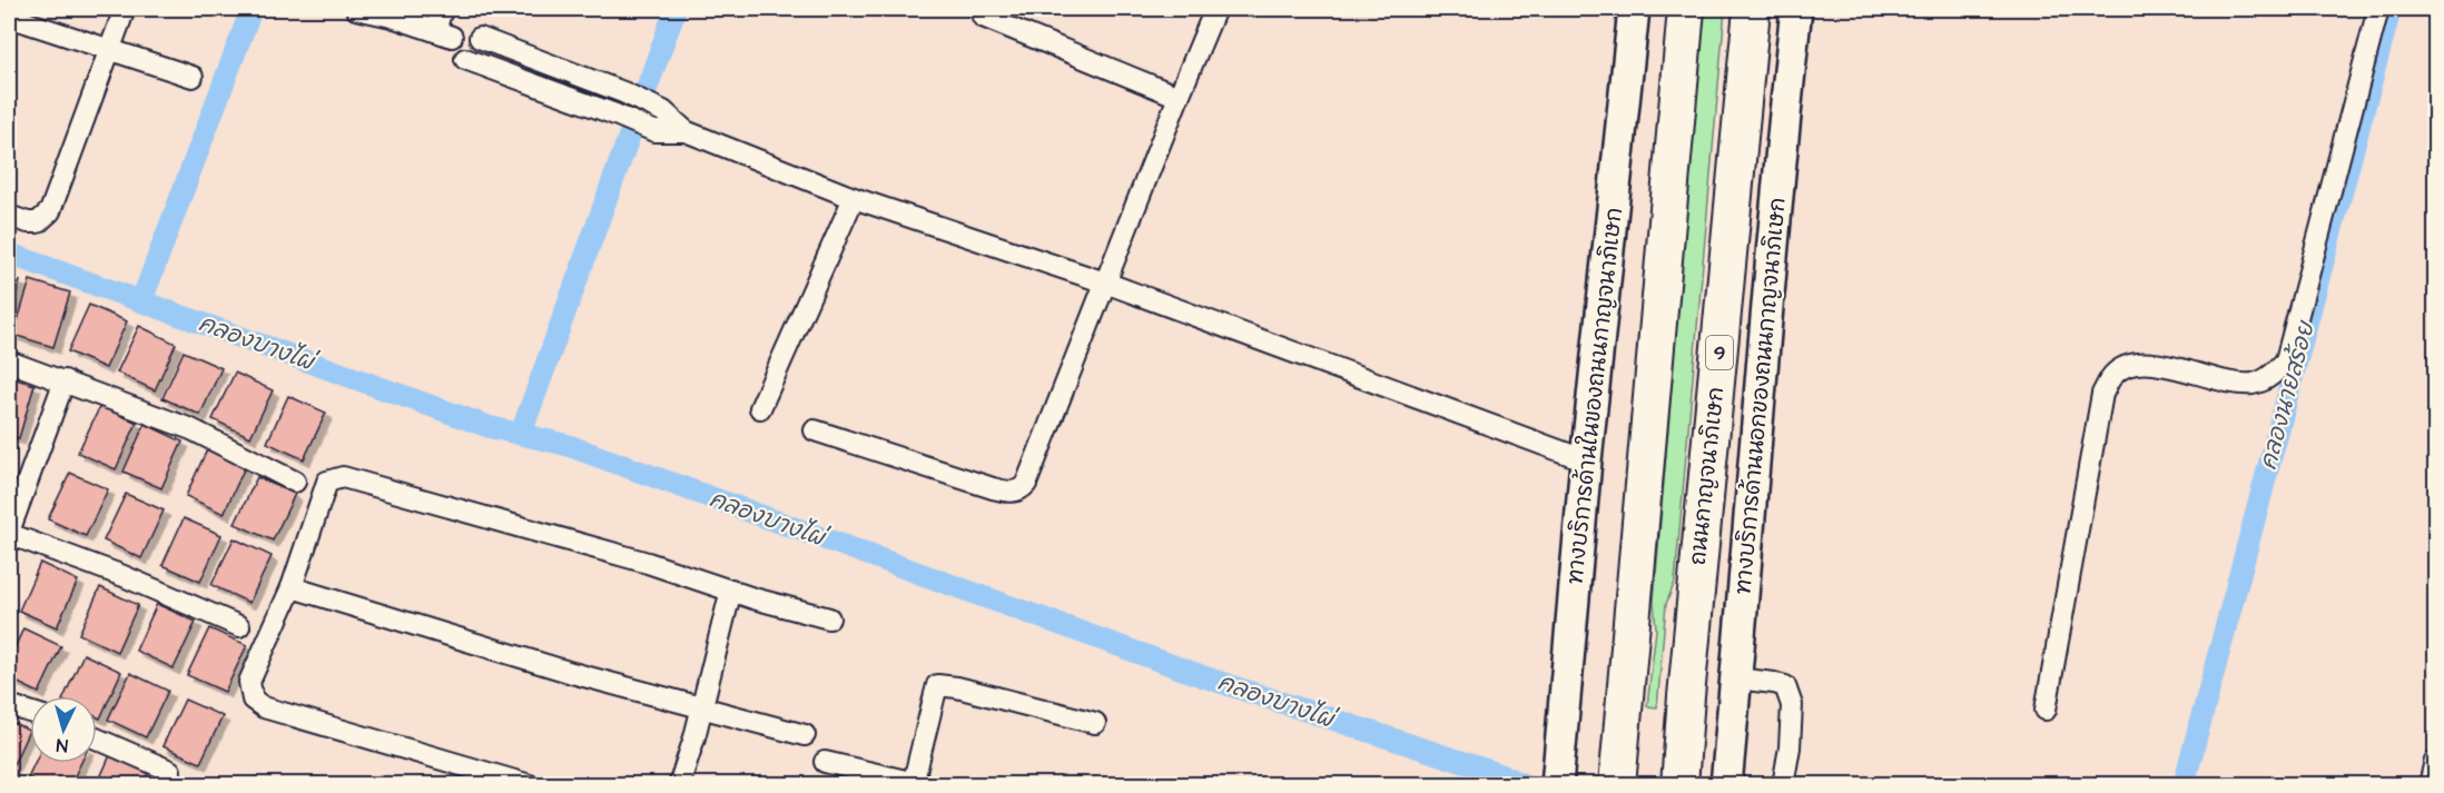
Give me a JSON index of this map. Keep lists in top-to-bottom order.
{
  "streets": {
    "highway": ["9", "ถนนกาญจนาภิเษก"],
    "main road": ["ทางบริการด้านในของถนนกาญจนาภิเษก", "ทางบริการด้านนอกของถนนกาญจนาภิเษก"]
  },
  "water": ["คลองบางไผ่", "คลองนายสร้อย"],
  "north": "bottom"
}
